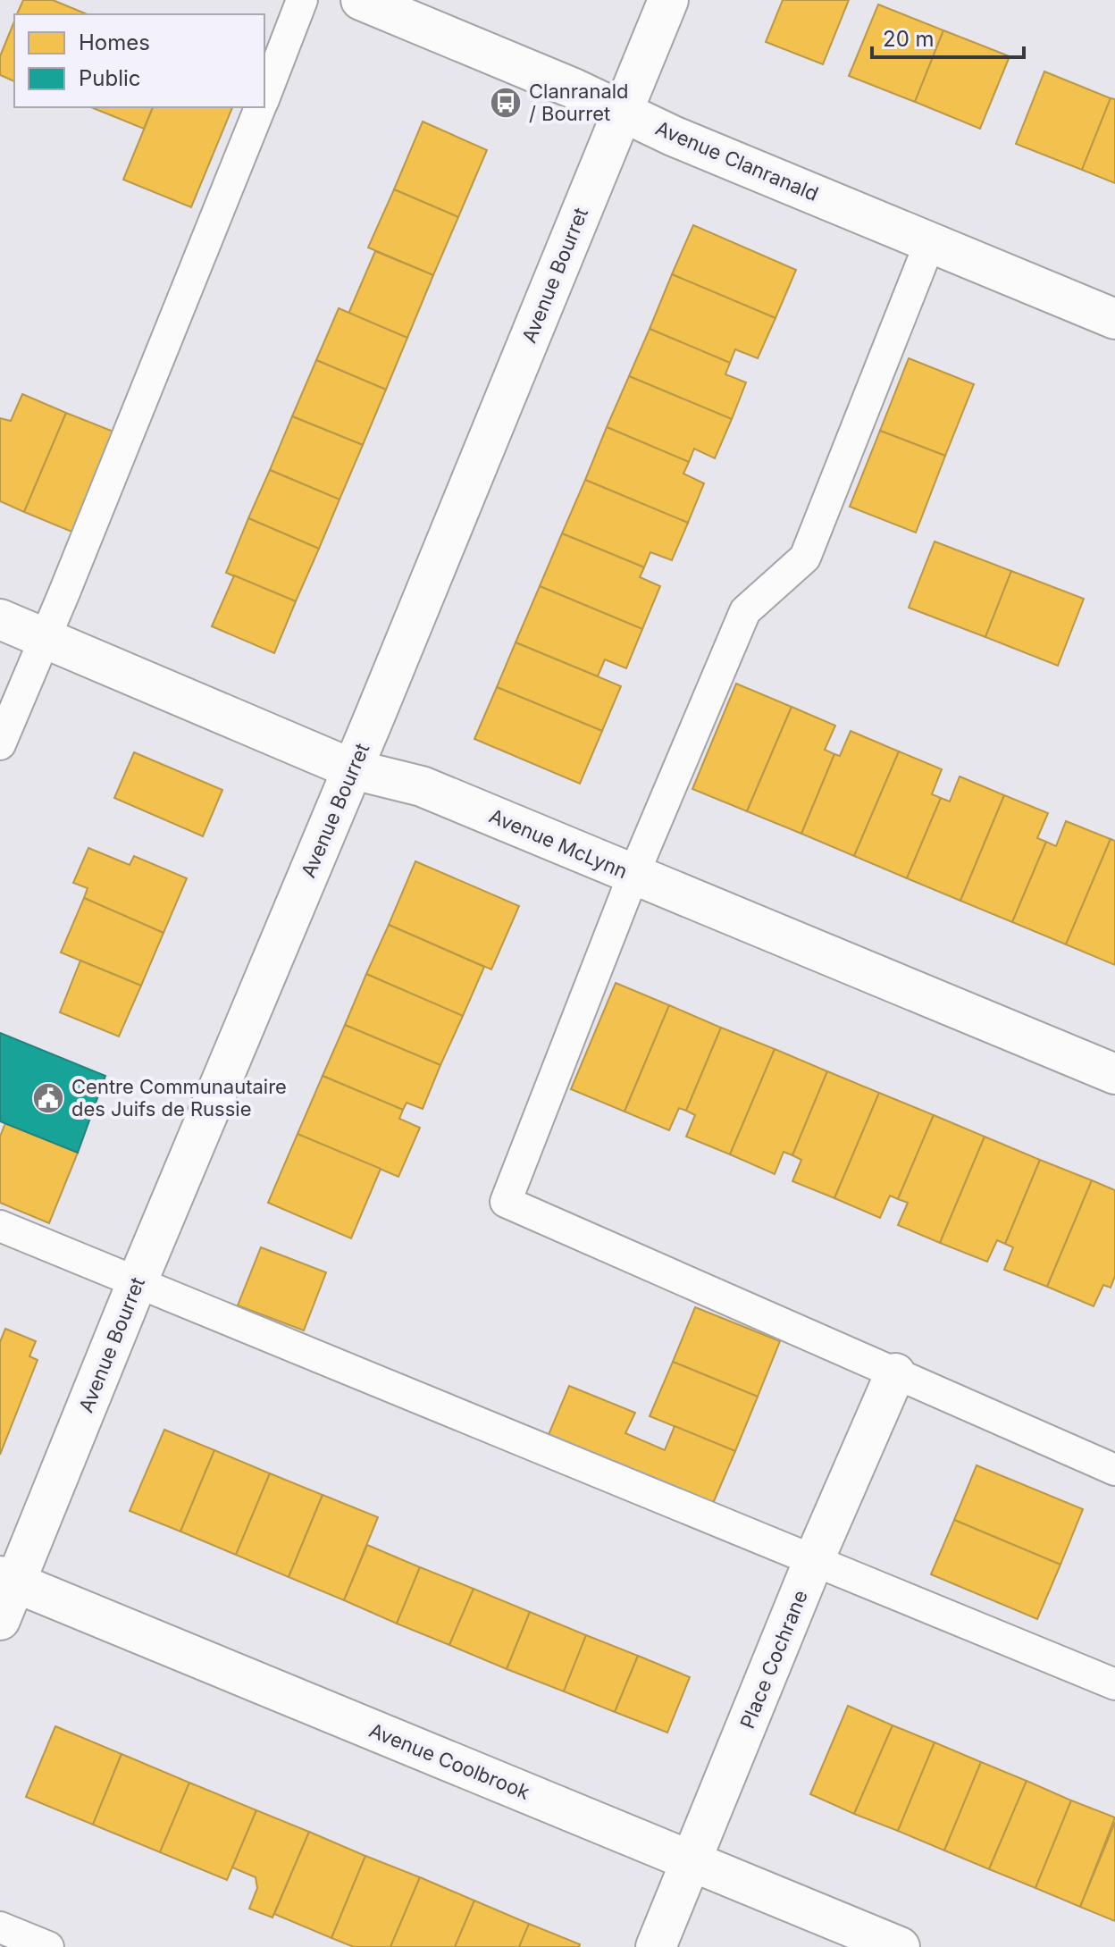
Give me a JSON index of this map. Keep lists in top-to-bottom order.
{
  "streets": {
    "street": [
      "Avenue Clanranald",
      "Avenue Bourret",
      "Avenue McLynn",
      "Place Cochrane",
      "Avenue Coolbrook"
    ]
  },
  "crossings": [
    ["Avenue Clanranald", "Avenue Bourret"],
    ["Avenue Bourret", "Avenue McLynn"],
    ["Avenue Bourret", "Avenue Coolbrook"],
    ["Place Cochrane", "Avenue Coolbrook"]
  ],
  "places": {
    "bus stop": ["Clanranald / Bourret"],
    "public building": ["Centre Communautaire des Juifs de Russie"]
  },
  "legend": ["Homes", "Public"],
  "scale_bar": "20 m"
}
